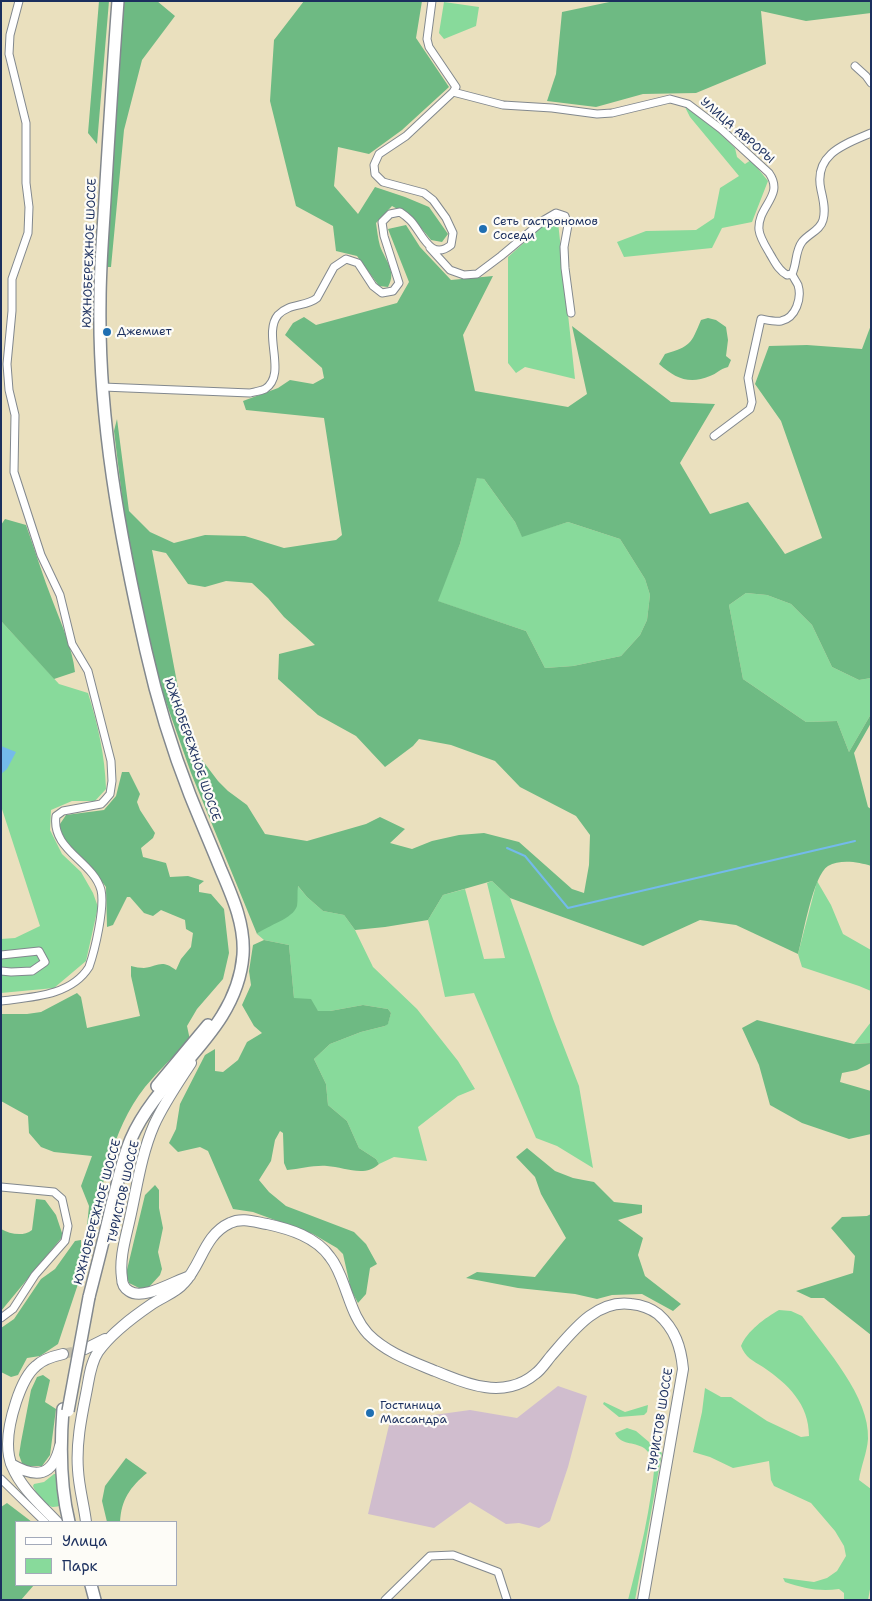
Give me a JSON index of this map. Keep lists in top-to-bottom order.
{
  "streets": {
    "highway": ["ЮЖНОБЕРЕЖНОЕ ШОССЕ"],
    "main road": ["ТУРИСТОВ ШОССЕ"],
    "street": ["УЛИЦА АВРОРЫ"]
  },
  "crossings": [
    ["ЮЖНОБЕРЕЖНОЕ ШОССЕ", "ТУРИСТОВ ШОССЕ"]
  ],
  "places": ["Сеть гастрономов Соседи", "Джемиет", "Гостиница Массандра"],
  "legend": ["Улица", "Парк"]
}
